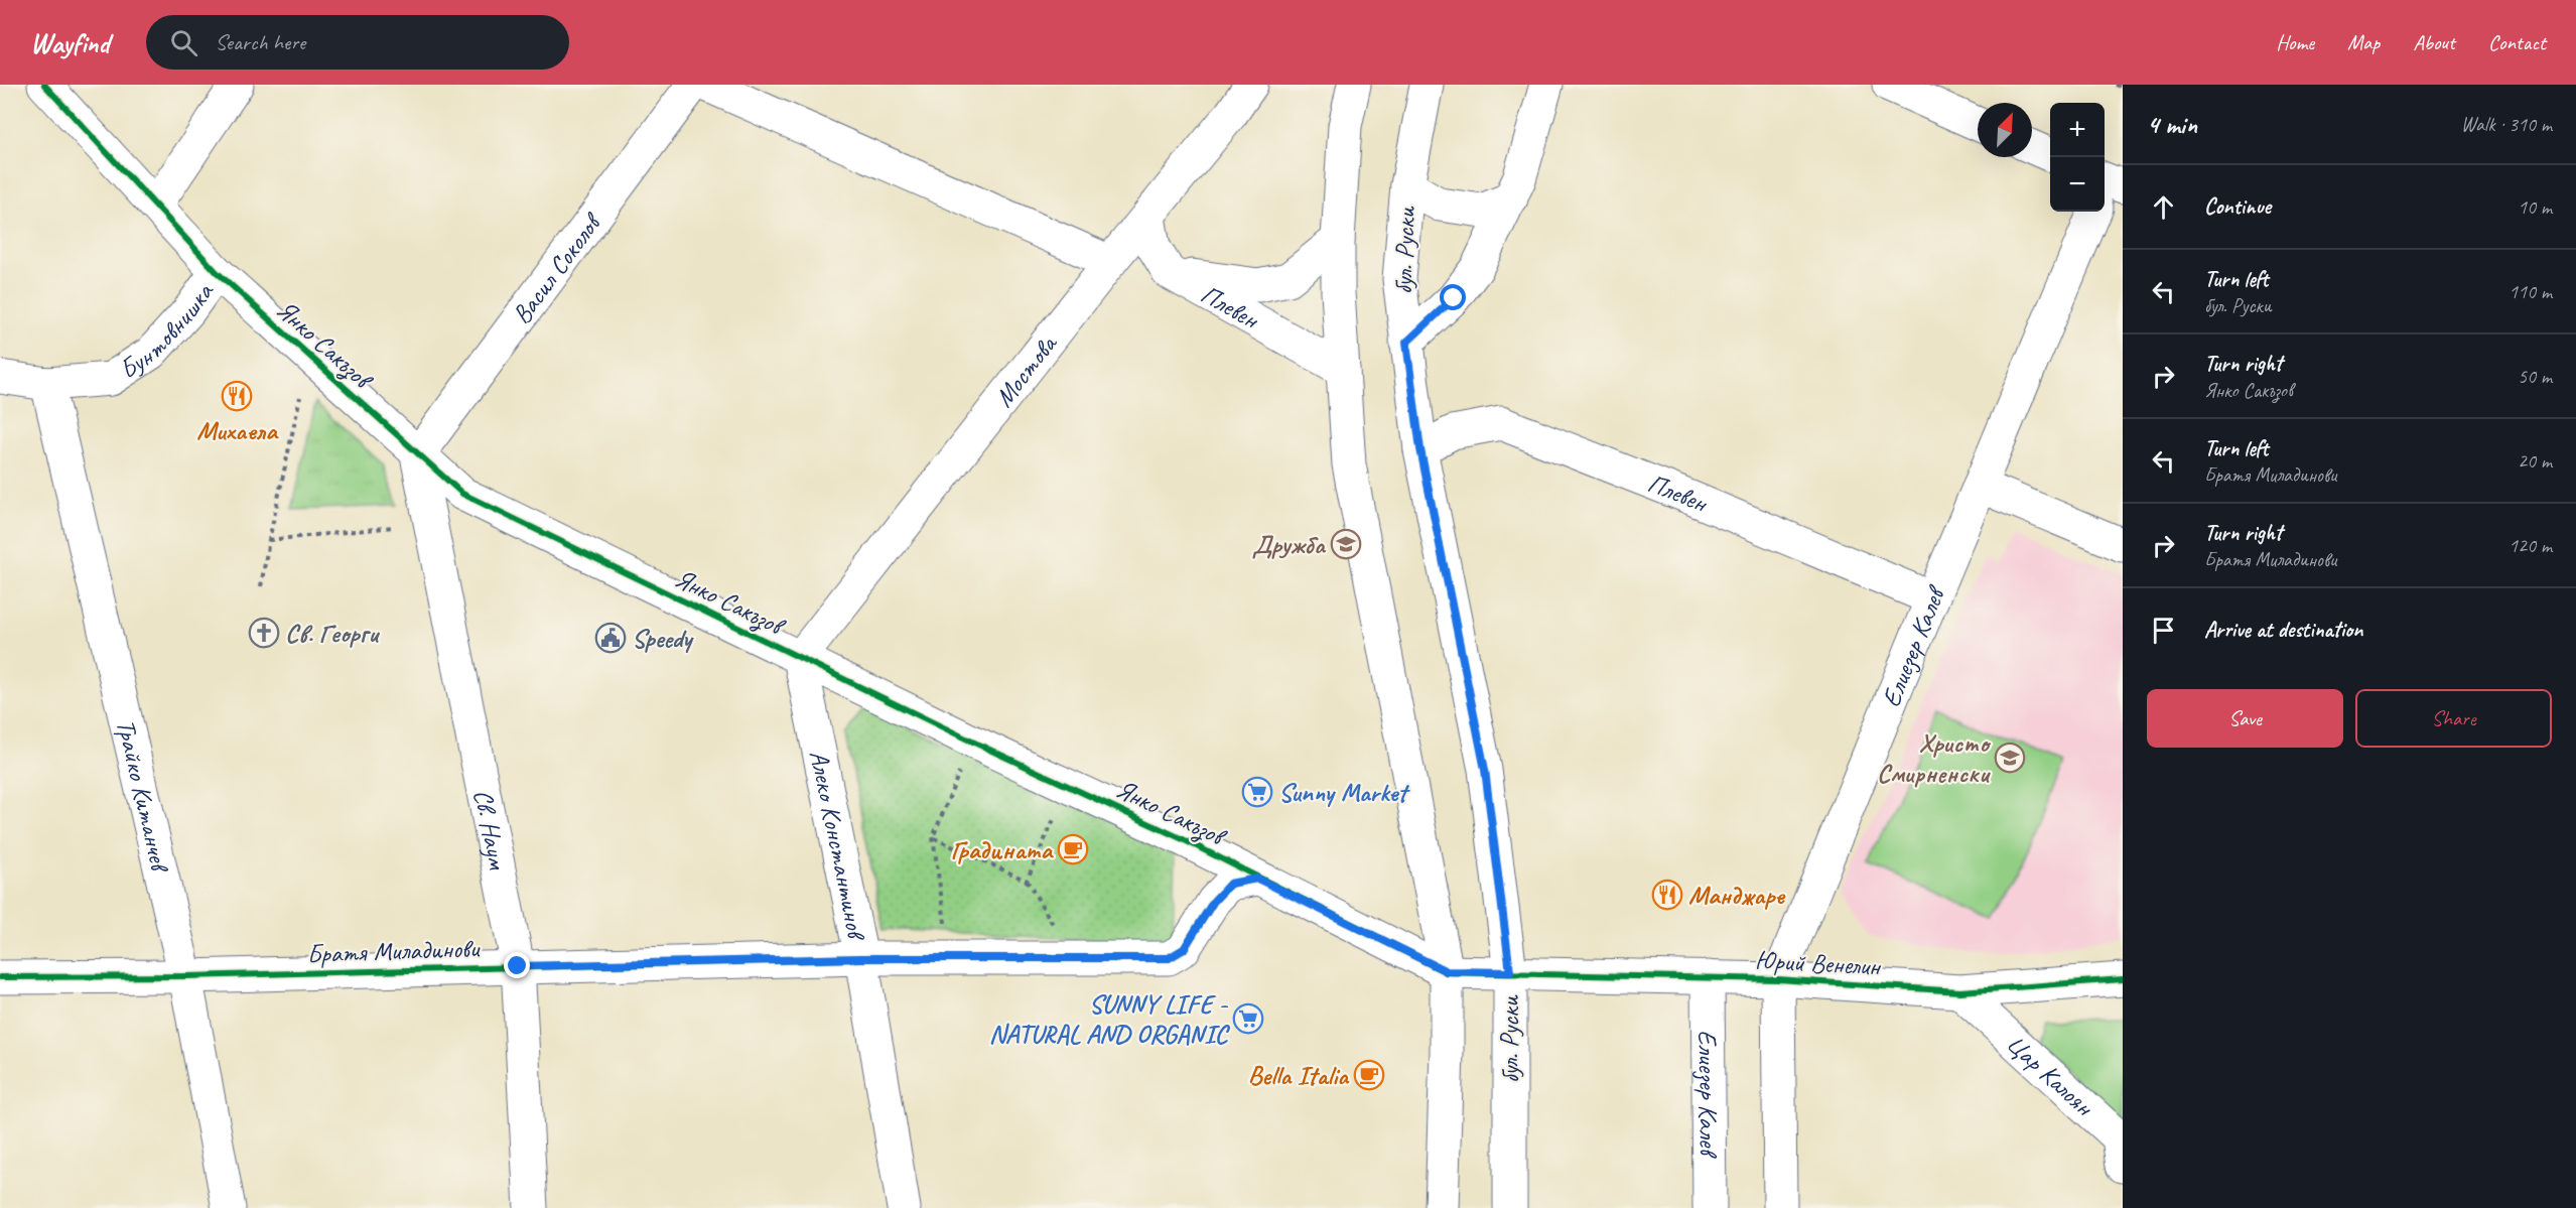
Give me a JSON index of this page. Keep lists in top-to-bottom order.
{
  "streets": {
    "street": [
      "бул. Руски",
      "Васил Соколов",
      "Плевен",
      "Бунтовнишка",
      "Янко Сакъзов",
      "Мостова",
      "Елиезер Калев",
      "Трайко Китанчев",
      "Св. Наум",
      "Алеко Константинов",
      "Братя Миладинови",
      "Юрий Венелин",
      "Цар Калоян"
    ]
  },
  "crossings": [
    ["бул. Руски", "Плевен"],
    ["бул. Руски", "Янко Сакъзов"],
    ["бул. Руски", "Юрий Венелин"],
    ["Васил Соколов", "Янко Сакъзов"],
    ["Васил Соколов", "Св. Наум"],
    ["Плевен", "Елиезер Калев"],
    ["Бунтовнишка", "Янко Сакъзов"],
    ["Бунтовнишка", "Трайко Китанчев"],
    ["Янко Сакъзов", "Мостова"],
    ["Янко Сакъзов", "Св. Наум"],
    ["Янко Сакъзов", "Алеко Константинов"],
    ["Янко Сакъзов", "Братя Миладинови"],
    ["Янко Сакъзов", "Юрий Венелин"],
    ["Мостова", "Алеко Константинов"],
    ["Елиезер Калев", "Юрий Венелин"],
    ["Трайко Китанчев", "Братя Миладинови"],
    ["Св. Наум", "Братя Миладинови"],
    ["Алеко Константинов", "Братя Миладинови"],
    ["Юрий Венелин", "Цар Калоян"]
  ],
  "places": {
    "restaurant": ["Михаела", "Манджаре"],
    "school or university": ["Дружба", "Христо Смирненски"],
    "church": ["Св. Георги"],
    "public building": ["Speedy"],
    "supermarket": ["Sunny Market", "SUNNY LIFE - NATURAL AND ORGANIC"],
    "cafe": ["Градината", "Bella Italia"]
  },
  "north": "top right",
  "page": {
    "header": "Wayfind",
    "search": "Search here",
    "nav": [
      "Home",
      "Map",
      "About",
      "Contact"
    ],
    "heading": ["4 min", "Walk · 310 m"],
    "map_buttons": ["+", "−"],
    "list": [
      ["Continue", "10 m"],
      ["Turn left", "бул. Руски", "110 m"],
      ["Turn right", "Янко Сакъзов", "50 m"],
      ["Turn left", "Братя Миладинови", "20 m"],
      ["Turn right", "Братя Миладинови", "120 m"],
      "Arrive at destination"
    ],
    "buttons": ["Save", "Share"]
  }
}
